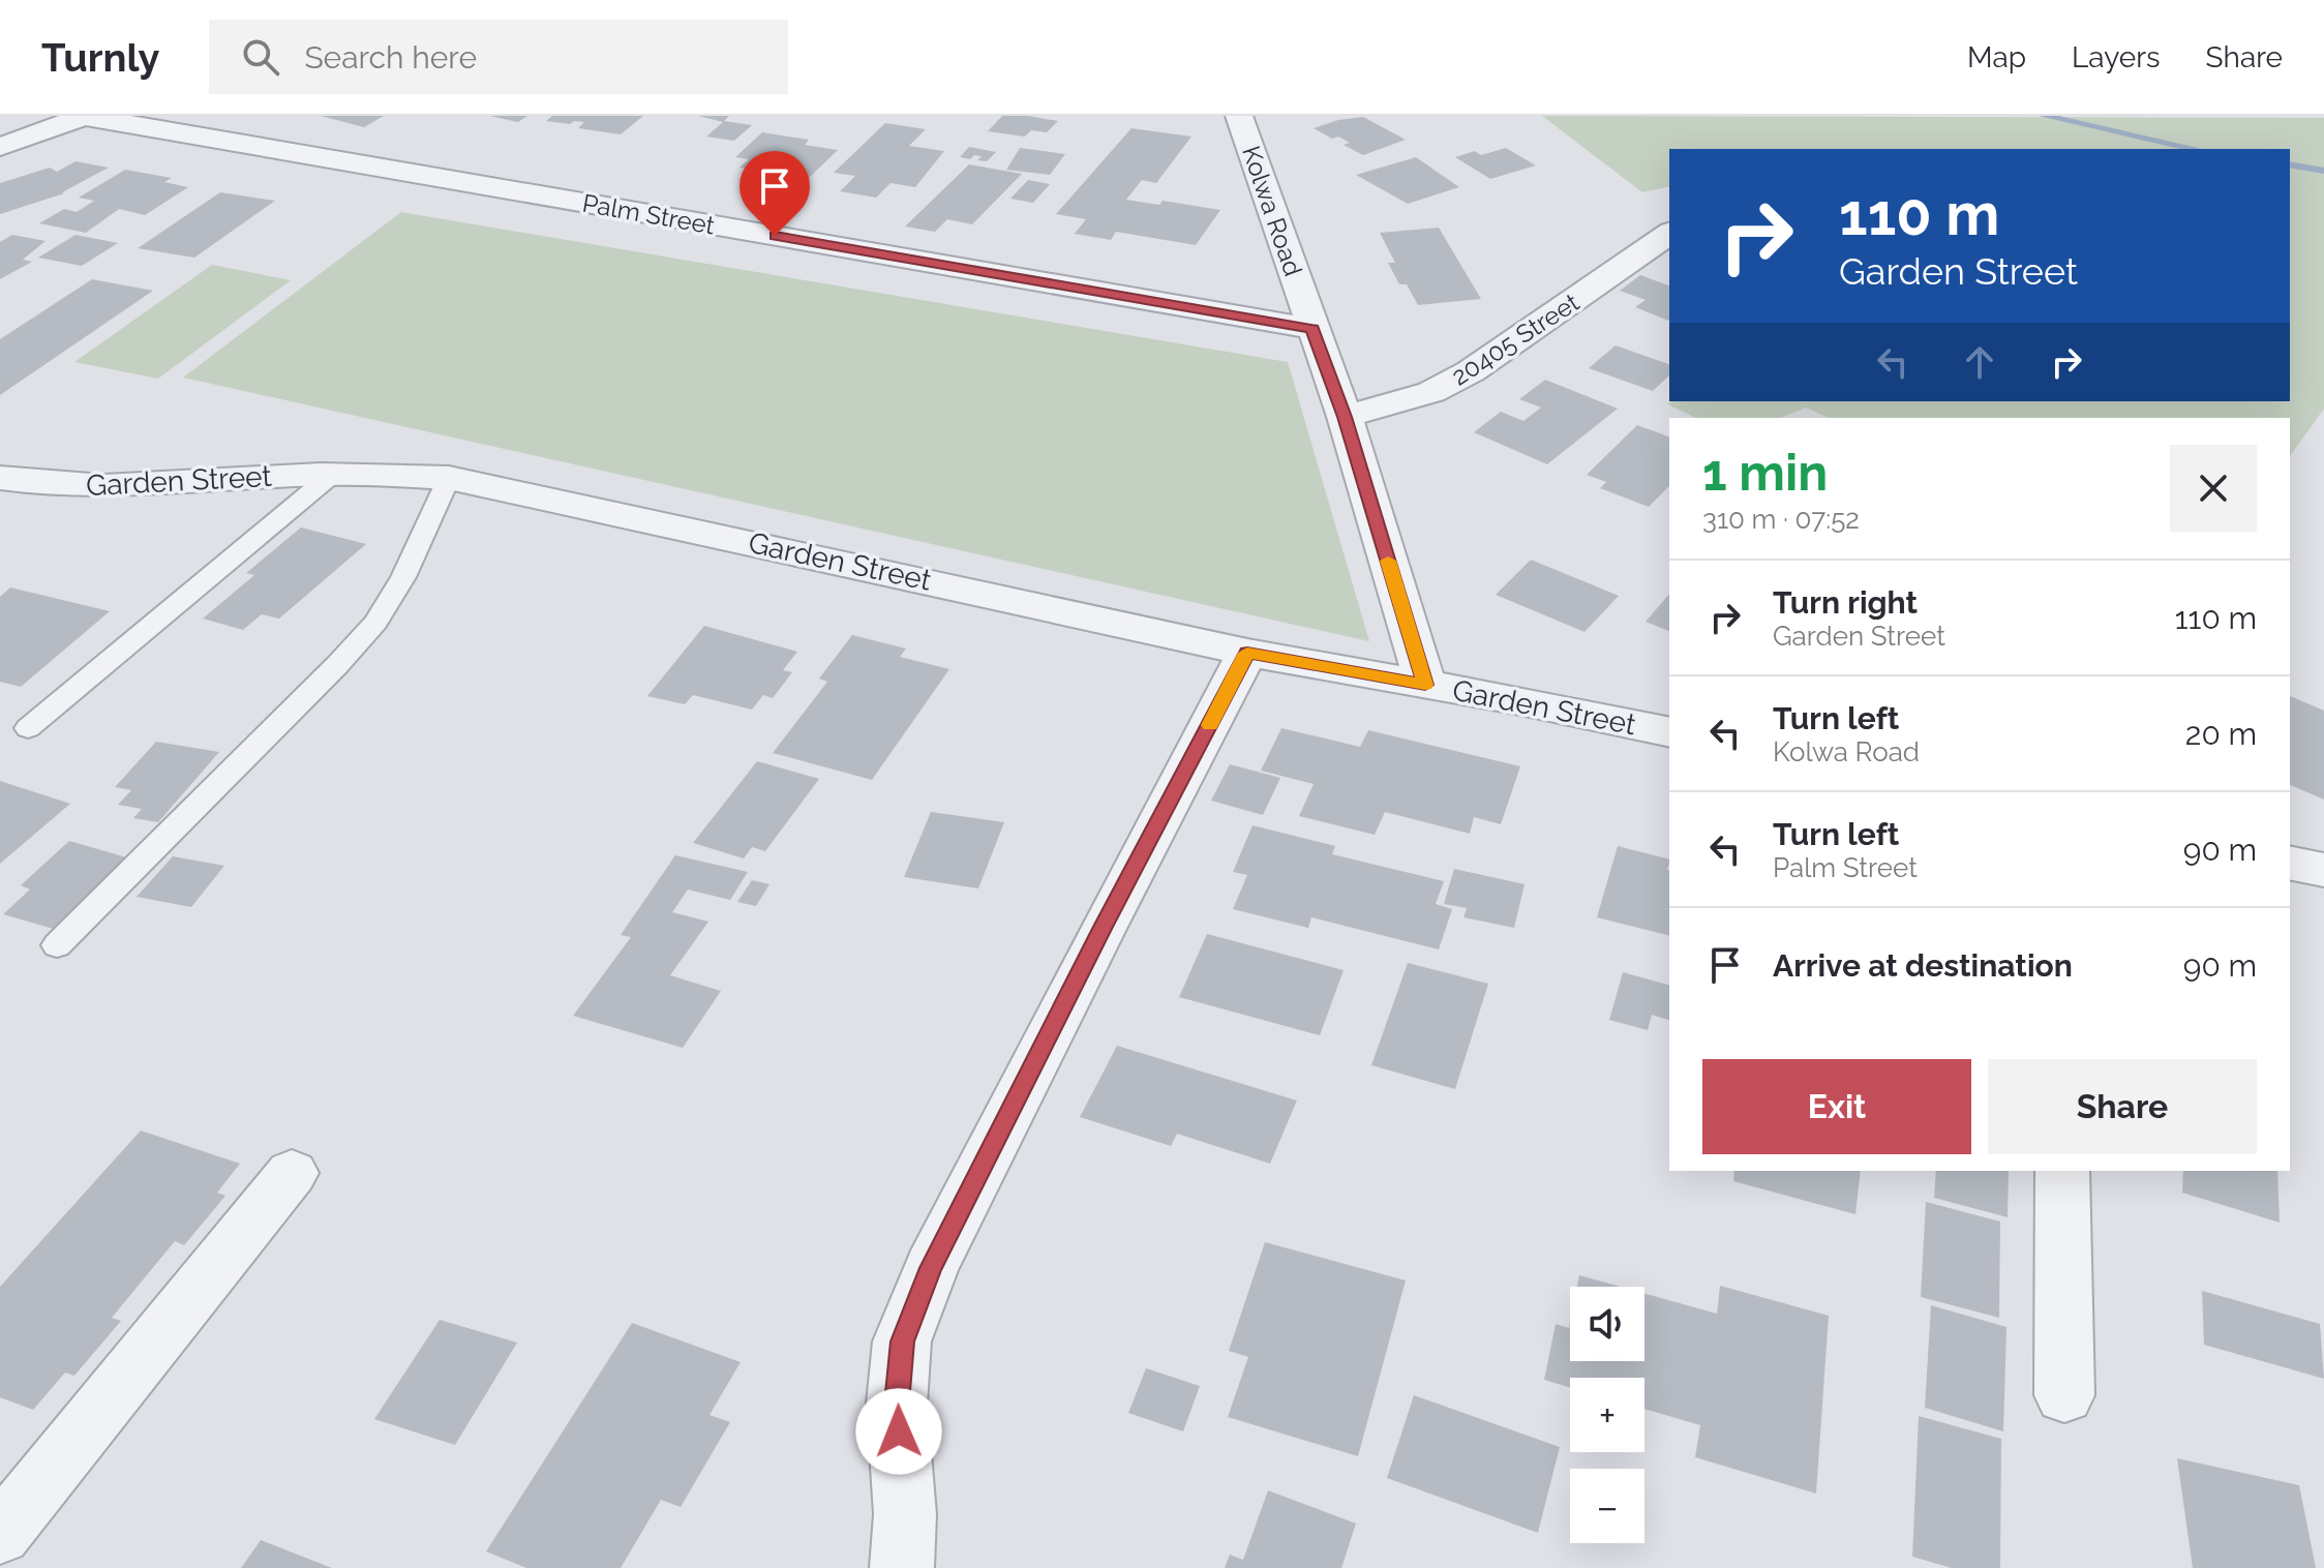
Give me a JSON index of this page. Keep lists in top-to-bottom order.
{
  "streets": {
    "street": [
      "Kolwa Road",
      "Palm Street",
      "20405 Street",
      "Garden Street"
    ]
  },
  "crossings": [
    ["Kolwa Road", "Palm Street"],
    ["Kolwa Road", "20405 Street"],
    ["Kolwa Road", "Garden Street"]
  ],
  "page": {
    "header": "Turnly",
    "search": "Search here",
    "nav": ["Map", "Layers", "Share"],
    "turn": ["110 m", "Garden Street"],
    "heading": ["1 min", "310 m · 07:52"],
    "list": [
      {
        "name": "Turn right",
        "note": "Garden Street",
        "value": "110 m"
      },
      {
        "name": "Turn left",
        "note": "Kolwa Road",
        "value": "20 m"
      },
      {
        "name": "Turn left",
        "note": "Palm Street",
        "value": "90 m"
      },
      {
        "name": "Arrive at destination",
        "value": "90 m"
      }
    ],
    "buttons": ["Exit", "Share"],
    "map_buttons": ["+", "−"]
  }
}
